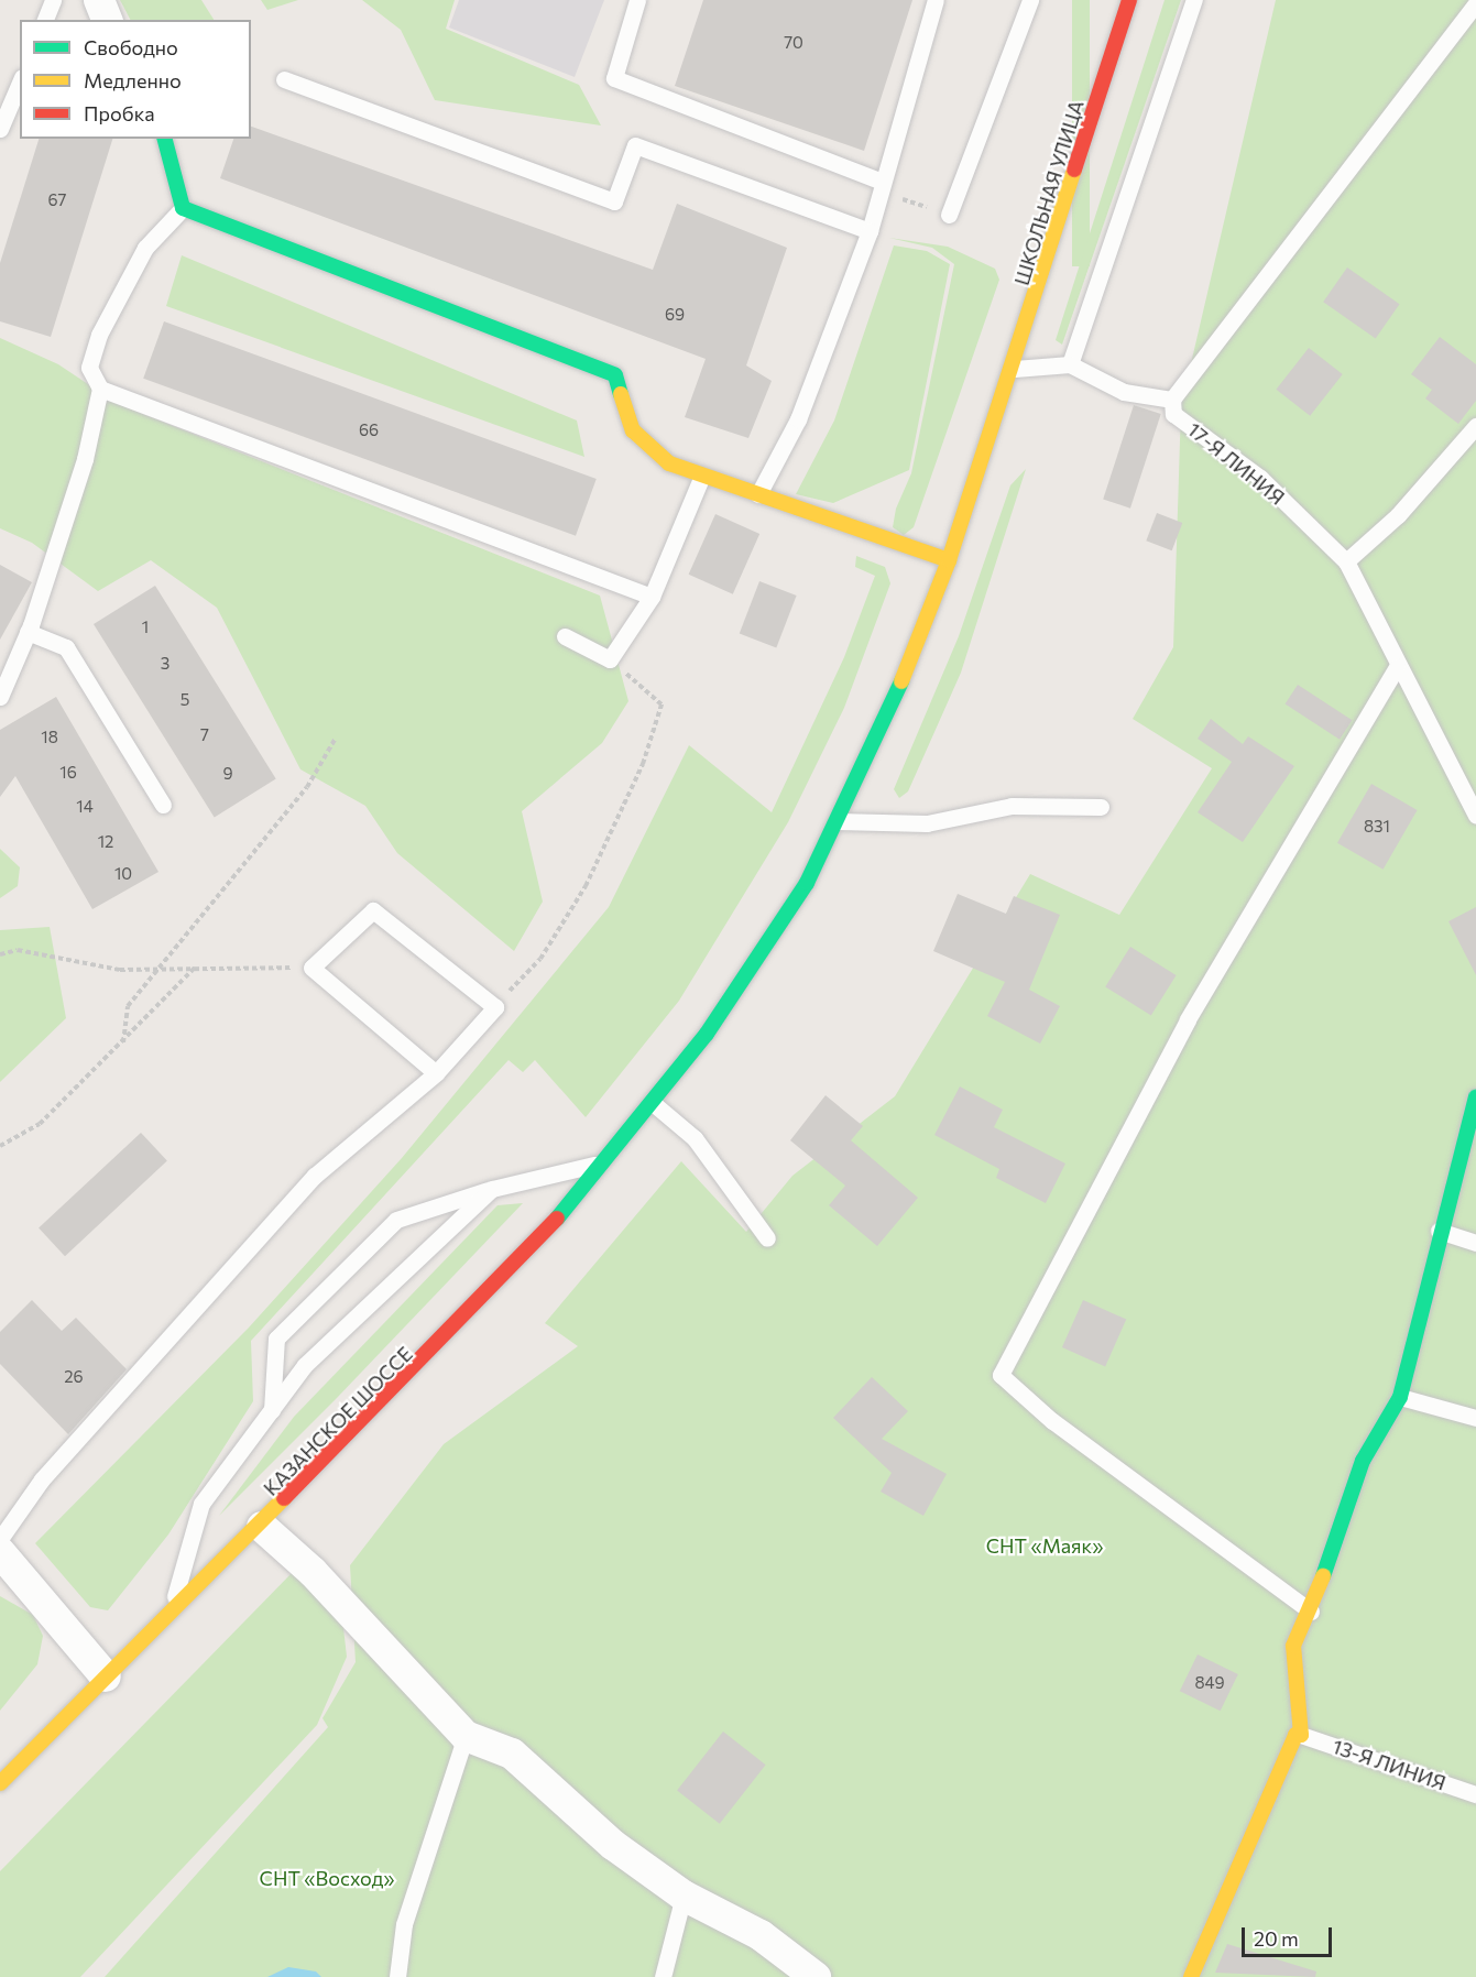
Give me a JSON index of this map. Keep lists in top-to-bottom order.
{
  "streets": {
    "main road": ["ШКОЛЬНАЯ УЛИЦА", "КАЗАНСКОЕ ШОССЕ"],
    "lane": ["17-Я ЛИНИЯ", "13-Я ЛИНИЯ"]
  },
  "crossings": [
    ["ШКОЛЬНАЯ УЛИЦА", "КАЗАНСКОЕ ШОССЕ"]
  ],
  "parks": ["СНТ «Маяк»", "СНТ «Восход»"],
  "house_numbers": [
    "70",
    "67",
    "69",
    "66",
    "1",
    "3",
    "5",
    "7",
    "18",
    "16",
    "9",
    "14",
    "831",
    "12",
    "10",
    "26",
    "849"
  ],
  "legend": ["Свободно", "Медленно", "Пробка"],
  "scale_bar": "20 m"
}
